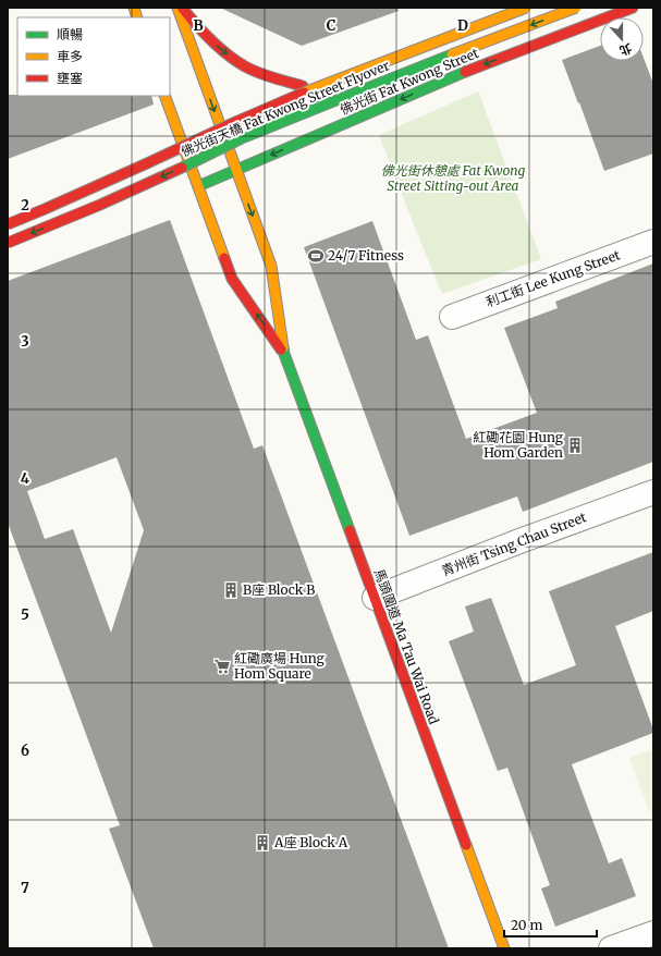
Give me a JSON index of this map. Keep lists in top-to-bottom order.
{
  "streets": {
    "main road": ["佛光街 Fat Kwong Street", "佛光街天橋 Fat Kwong Street Flyover", "馬頭圍道 Ma Tau Wai Road"],
    "street": ["利工街 Lee Kung Street", "青州街 Tsing Chau Street"]
  },
  "crossings": [
    ["佛光街 Fat Kwong Street", "馬頭圍道 Ma Tau Wai Road"],
    ["青州街 Tsing Chau Street", "馬頭圍道 Ma Tau Wai Road"]
  ],
  "parks": ["佛光街休憩處 Fat Kwong Street Sitting-out Area"],
  "places": {
    "sports": ["24/7 Fitness"],
    "building": ["紅磡花園 Hung Hom Garden", "B座 Block B", "A座 Block A"],
    "supermarket": ["紅磡廣場 Hung Hom Square"]
  },
  "legend": ["順暢", "車多", "壅塞"],
  "scale_bar": "20 m",
  "north": "bottom",
  "grid": {
    "columns": ["B", "C", "D"],
    "rows": [
      "2",
      "3",
      "4",
      "5",
      "6",
      "7"
    ]
  }
}
